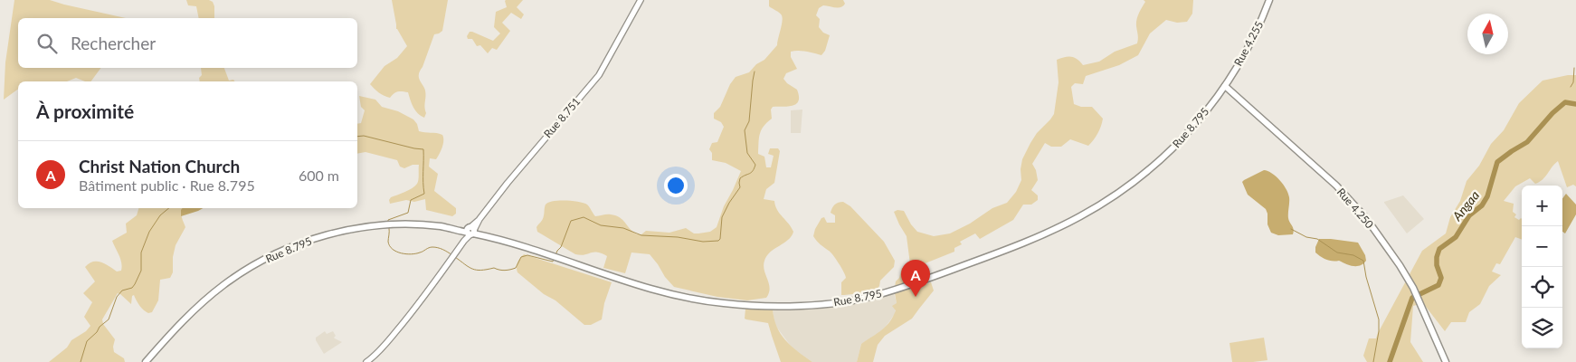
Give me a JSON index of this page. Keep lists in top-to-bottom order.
{
  "streets": {
    "main road": [
      "Rue 4.255",
      "Rue 8.751",
      "Rue 8.795",
      "Rue 4.250"
    ]
  },
  "crossings": [
    ["Rue 4.255", "Rue 8.795"],
    ["Rue 4.255", "Rue 4.250"],
    ["Rue 8.751", "Rue 8.795"],
    ["Rue 8.795", "Rue 4.250"]
  ],
  "water": ["Angaa"],
  "north": "top",
  "page": {
    "search": "Rechercher",
    "heading": "À proximité",
    "list": [
      {
        "mark": "A",
        "name": "Christ Nation Church",
        "note": "Bâtiment public · Rue 8.795",
        "value": "600 m"
      }
    ],
    "map_buttons": ["+", "−"],
    "pins": "A"
  }
}
